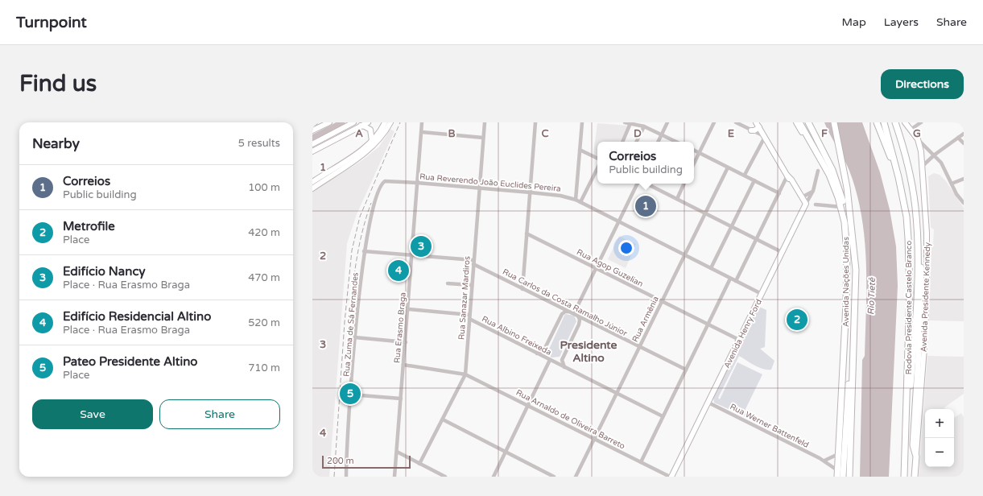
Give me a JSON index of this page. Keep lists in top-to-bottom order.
{
  "streets": {
    "highway": ["Avenida Nações Unidas", "Avenida Presidente Kennedy", "Rodovia Presidente Castelo Branco"],
    "main road": ["Avenida Henry Ford"],
    "street": [
      "Rua Reverendo João Euclides Pereira",
      "Rua Agop Guzelian",
      "Rua Sanazar Mardiros",
      "Rua Carlos da Costa Ramalho Júnior",
      "Rua Armênia",
      "Rua Zuma de Sá Fernandes",
      "Rua Erasmo Braga",
      "Rua Albino Freixeda",
      "Rua Arnaldo de Oliveira Barreto",
      "Rua Werner Battenfeld"
    ]
  },
  "crossings": [
    ["Rua Reverendo João Euclides Pereira", "Rua Sanazar Mardiros"],
    ["Rua Reverendo João Euclides Pereira", "Rua Armênia"],
    ["Rua Reverendo João Euclides Pereira", "Rua Zuma de Sá Fernandes"],
    ["Rua Reverendo João Euclides Pereira", "Rua Erasmo Braga"],
    ["Rua Reverendo João Euclides Pereira", "Avenida Henry Ford"],
    ["Rua Agop Guzelian", "Rua Armênia"],
    ["Rua Agop Guzelian", "Avenida Henry Ford"],
    ["Avenida Nações Unidas", "Rua Werner Battenfeld"],
    ["Rua Sanazar Mardiros", "Rua Carlos da Costa Ramalho Júnior"],
    ["Rua Sanazar Mardiros", "Rua Albino Freixeda"],
    ["Rua Sanazar Mardiros", "Rua Arnaldo de Oliveira Barreto"],
    ["Rua Carlos da Costa Ramalho Júnior", "Rua Armênia"],
    ["Rua Armênia", "Rua Albino Freixeda"],
    ["Rua Armênia", "Rua Arnaldo de Oliveira Barreto"],
    ["Rua Erasmo Braga", "Rua Arnaldo de Oliveira Barreto"],
    ["Avenida Henry Ford", "Rua Arnaldo de Oliveira Barreto"],
    ["Avenida Henry Ford", "Rua Werner Battenfeld"]
  ],
  "districts": ["Presidente Altino"],
  "water": ["Rio Tietê"],
  "scale_bar": "200 m",
  "page": {
    "header": "Turnpoint",
    "nav": ["Map", "Layers", "Share"],
    "buttons": [
      "Directions",
      ["Save", "Share"]
    ],
    "title": "Find us",
    "heading": ["Nearby", "5 results"],
    "popup": ["Correios", "Public building"],
    "list": [
      {
        "mark": "1",
        "name": "Correios",
        "note": "Public building",
        "value": "100 m"
      },
      {
        "mark": "2",
        "name": "Metrofile",
        "note": "Place",
        "value": "420 m"
      },
      {
        "mark": "3",
        "name": "Edifício Nancy",
        "note": "Place · Rua Erasmo Braga",
        "value": "470 m"
      },
      {
        "mark": "4",
        "name": "Edifício Residencial Altino",
        "note": "Place · Rua Erasmo Braga",
        "value": "520 m"
      },
      {
        "mark": "5",
        "name": "Pateo Presidente Altino",
        "note": "Place",
        "value": "710 m"
      }
    ],
    "pins": [
      "1",
      "3",
      "4",
      "2",
      "5"
    ],
    "map_buttons": ["+", "−"],
    "scale": "200 m"
  },
  "grid": {
    "columns": [
      "A",
      "B",
      "C",
      "D",
      "E",
      "F",
      "G"
    ],
    "rows": [
      "1",
      "2",
      "3",
      "4"
    ]
  }
}
